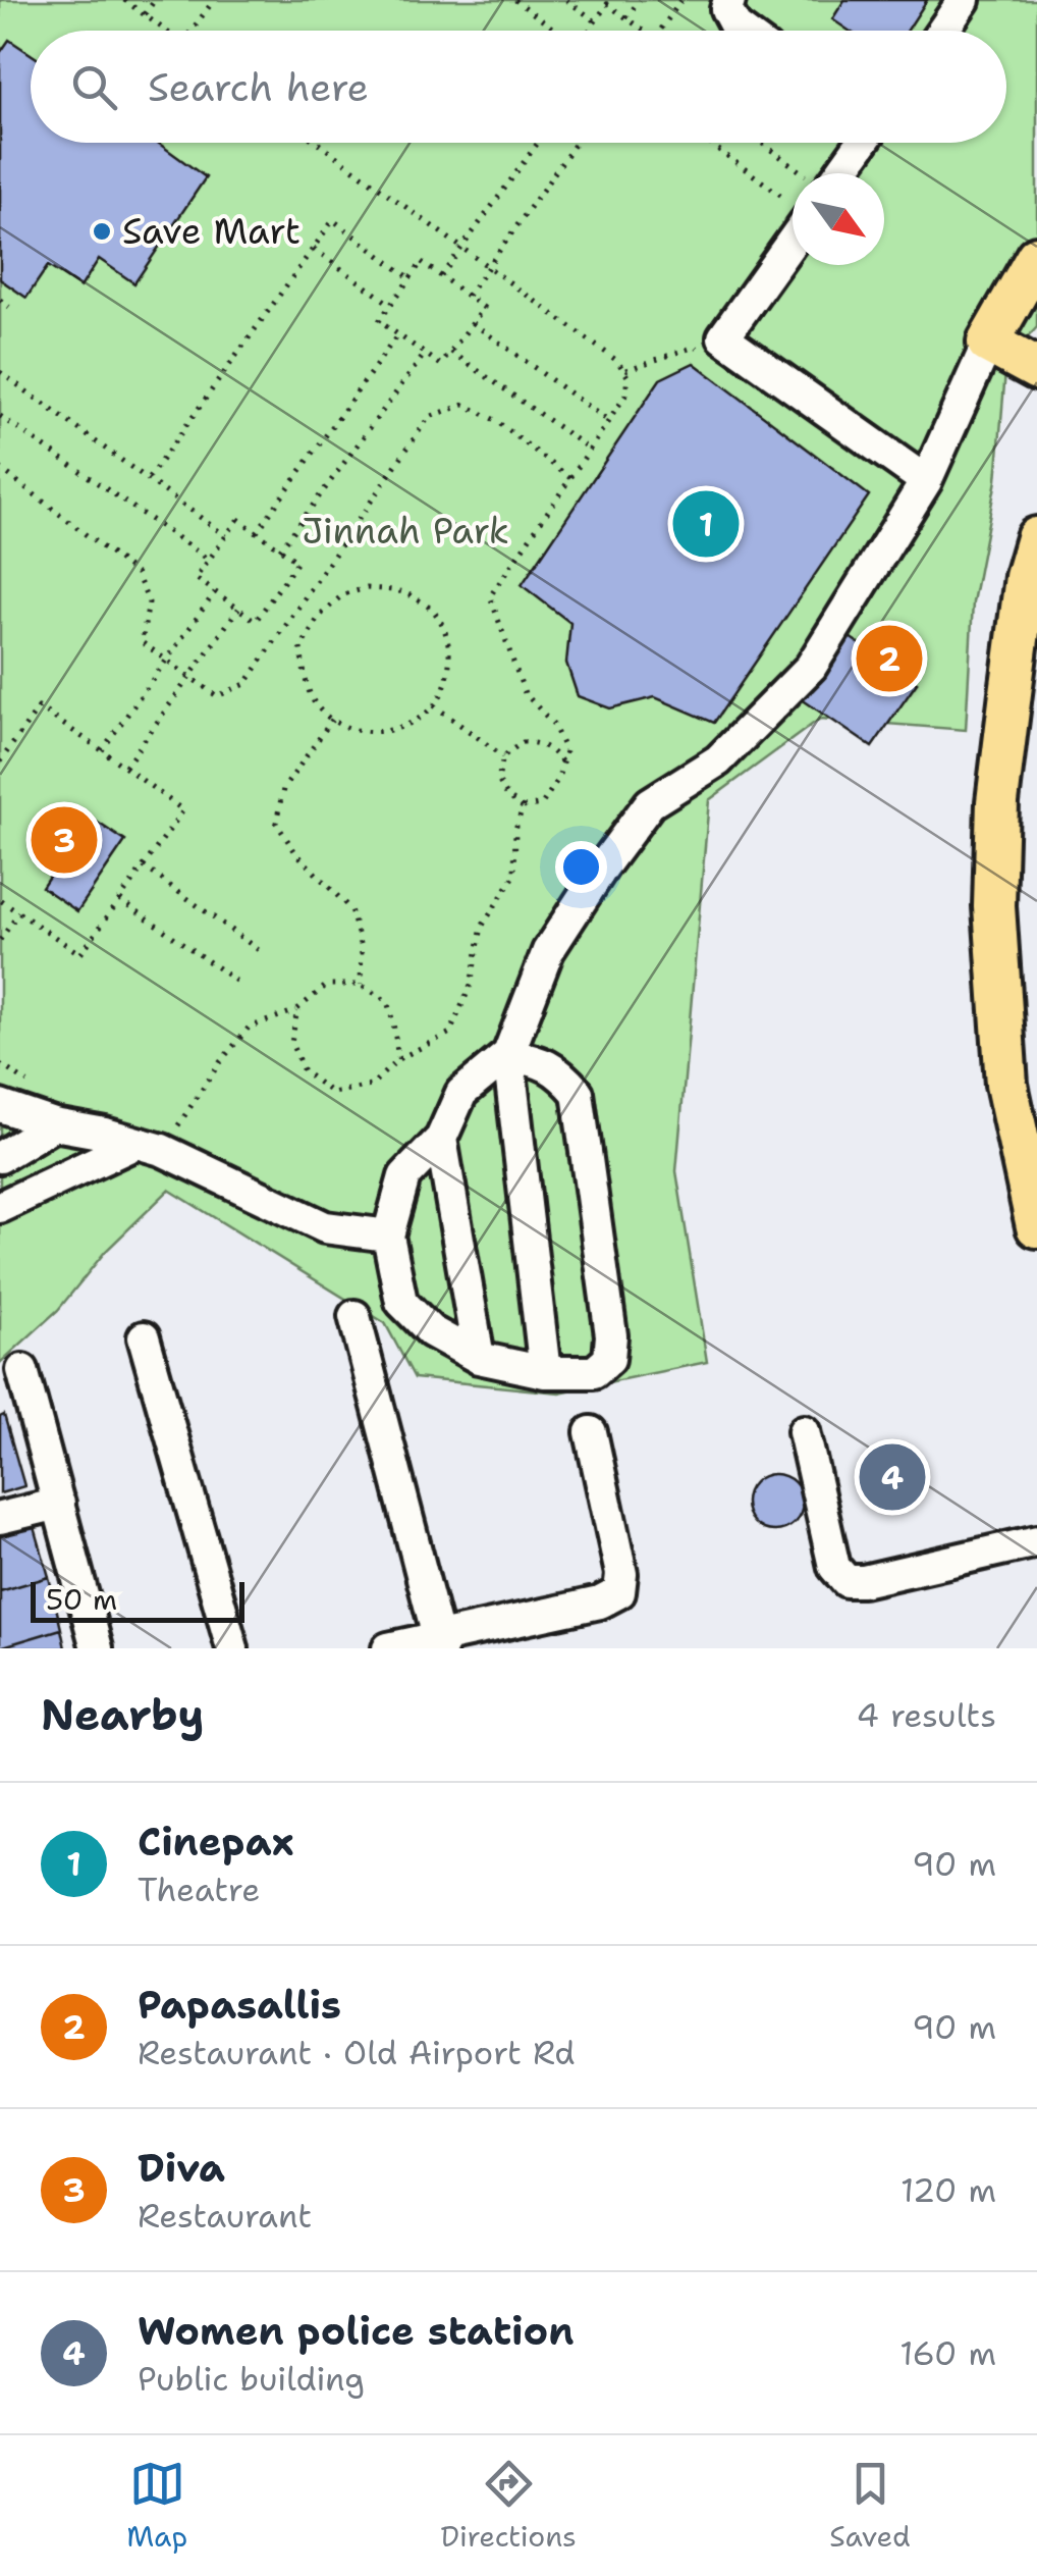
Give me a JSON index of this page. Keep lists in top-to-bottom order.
{
  "parks": ["Jinnah Park"],
  "places": ["Save Mart"],
  "scale_bar": "50 m",
  "north": "bottom right",
  "page": {
    "search": "Search here",
    "pins": [
      "1",
      "2",
      "3",
      "4"
    ],
    "scale": "50 m",
    "heading": ["Nearby", "4 results"],
    "list": [
      {
        "mark": "1",
        "name": "Cinepax",
        "note": "Theatre",
        "value": "90 m"
      },
      {
        "mark": "2",
        "name": "Papasallis",
        "note": "Restaurant · Old Airport Rd",
        "value": "90 m"
      },
      {
        "mark": "3",
        "name": "Diva",
        "note": "Restaurant",
        "value": "120 m"
      },
      {
        "mark": "4",
        "name": "Women police station",
        "note": "Public building",
        "value": "160 m"
      }
    ],
    "nav": ["Map", "Directions", "Saved"]
  }
}
